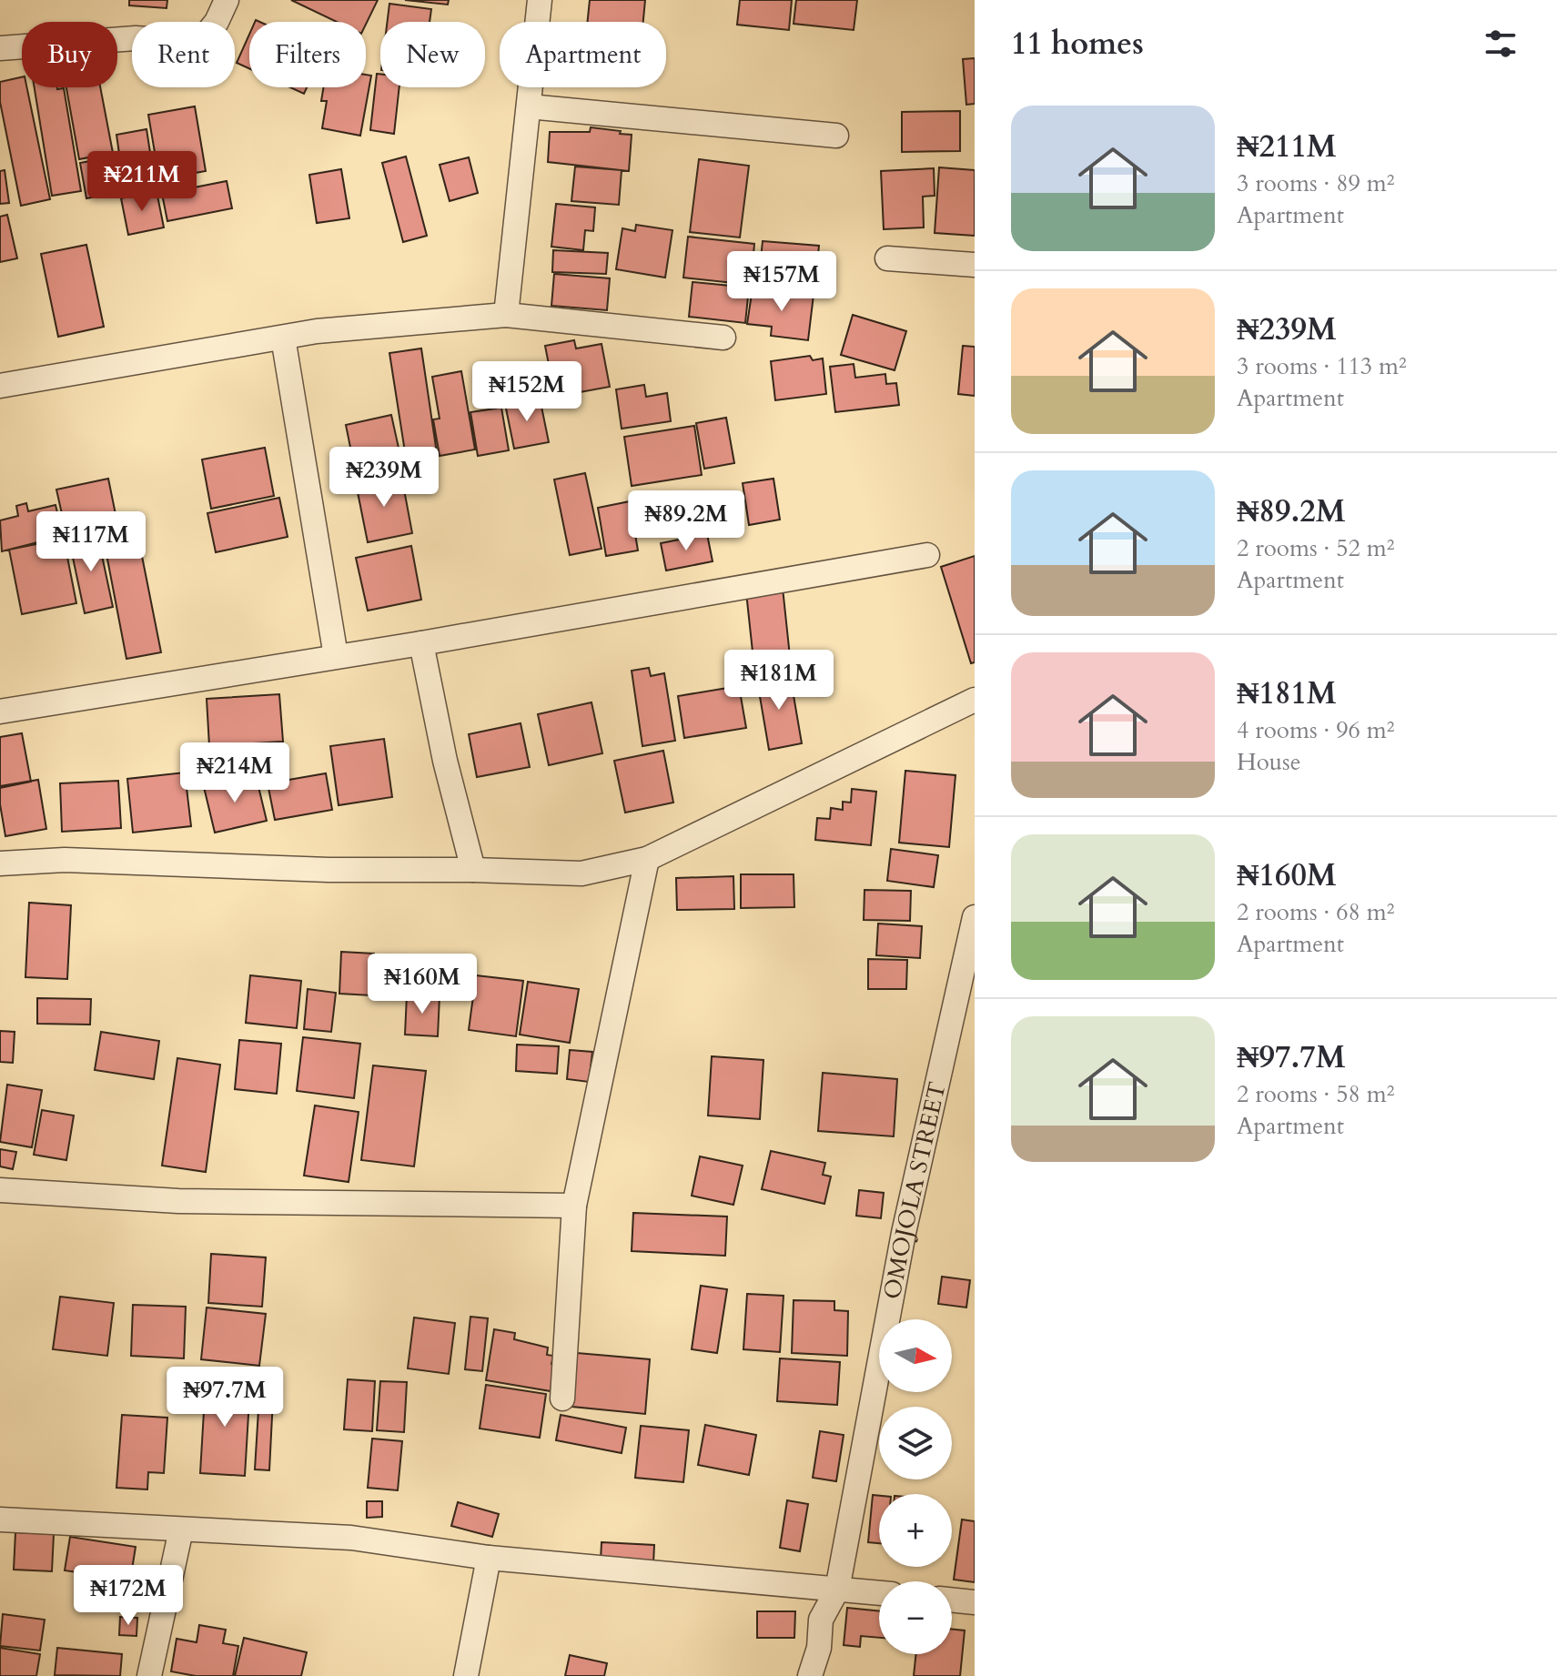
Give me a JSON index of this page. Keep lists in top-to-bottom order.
{
  "streets": {
    "street": ["OMOJOLA STREET"]
  },
  "north": "right",
  "page": {
    "heading": "11 homes",
    "chip": [
      "Buy",
      "Rent",
      "Filters",
      "New",
      "Apartment"
    ],
    "list": [
      {
        "name": "₦211M",
        "note": "3 rooms · 89 m² · Apartment"
      },
      {
        "name": "₦239M",
        "note": "3 rooms · 113 m² · Apartment"
      },
      {
        "name": "₦89.2M",
        "note": "2 rooms · 52 m² · Apartment"
      },
      {
        "name": "₦181M",
        "note": "4 rooms · 96 m² · House"
      },
      {
        "name": "₦160M",
        "note": "2 rooms · 68 m² · Apartment"
      },
      {
        "name": "₦97.7M",
        "note": "2 rooms · 58 m² · Apartment"
      }
    ],
    "price": [
      "₦211M",
      "₦157M",
      "₦152M",
      "₦239M",
      "₦89.2M",
      "₦117M",
      "₦181M",
      "₦214M",
      "₦160M",
      "₦97.7M",
      "₦172M"
    ],
    "map_buttons": ["+", "−"]
  }
}
